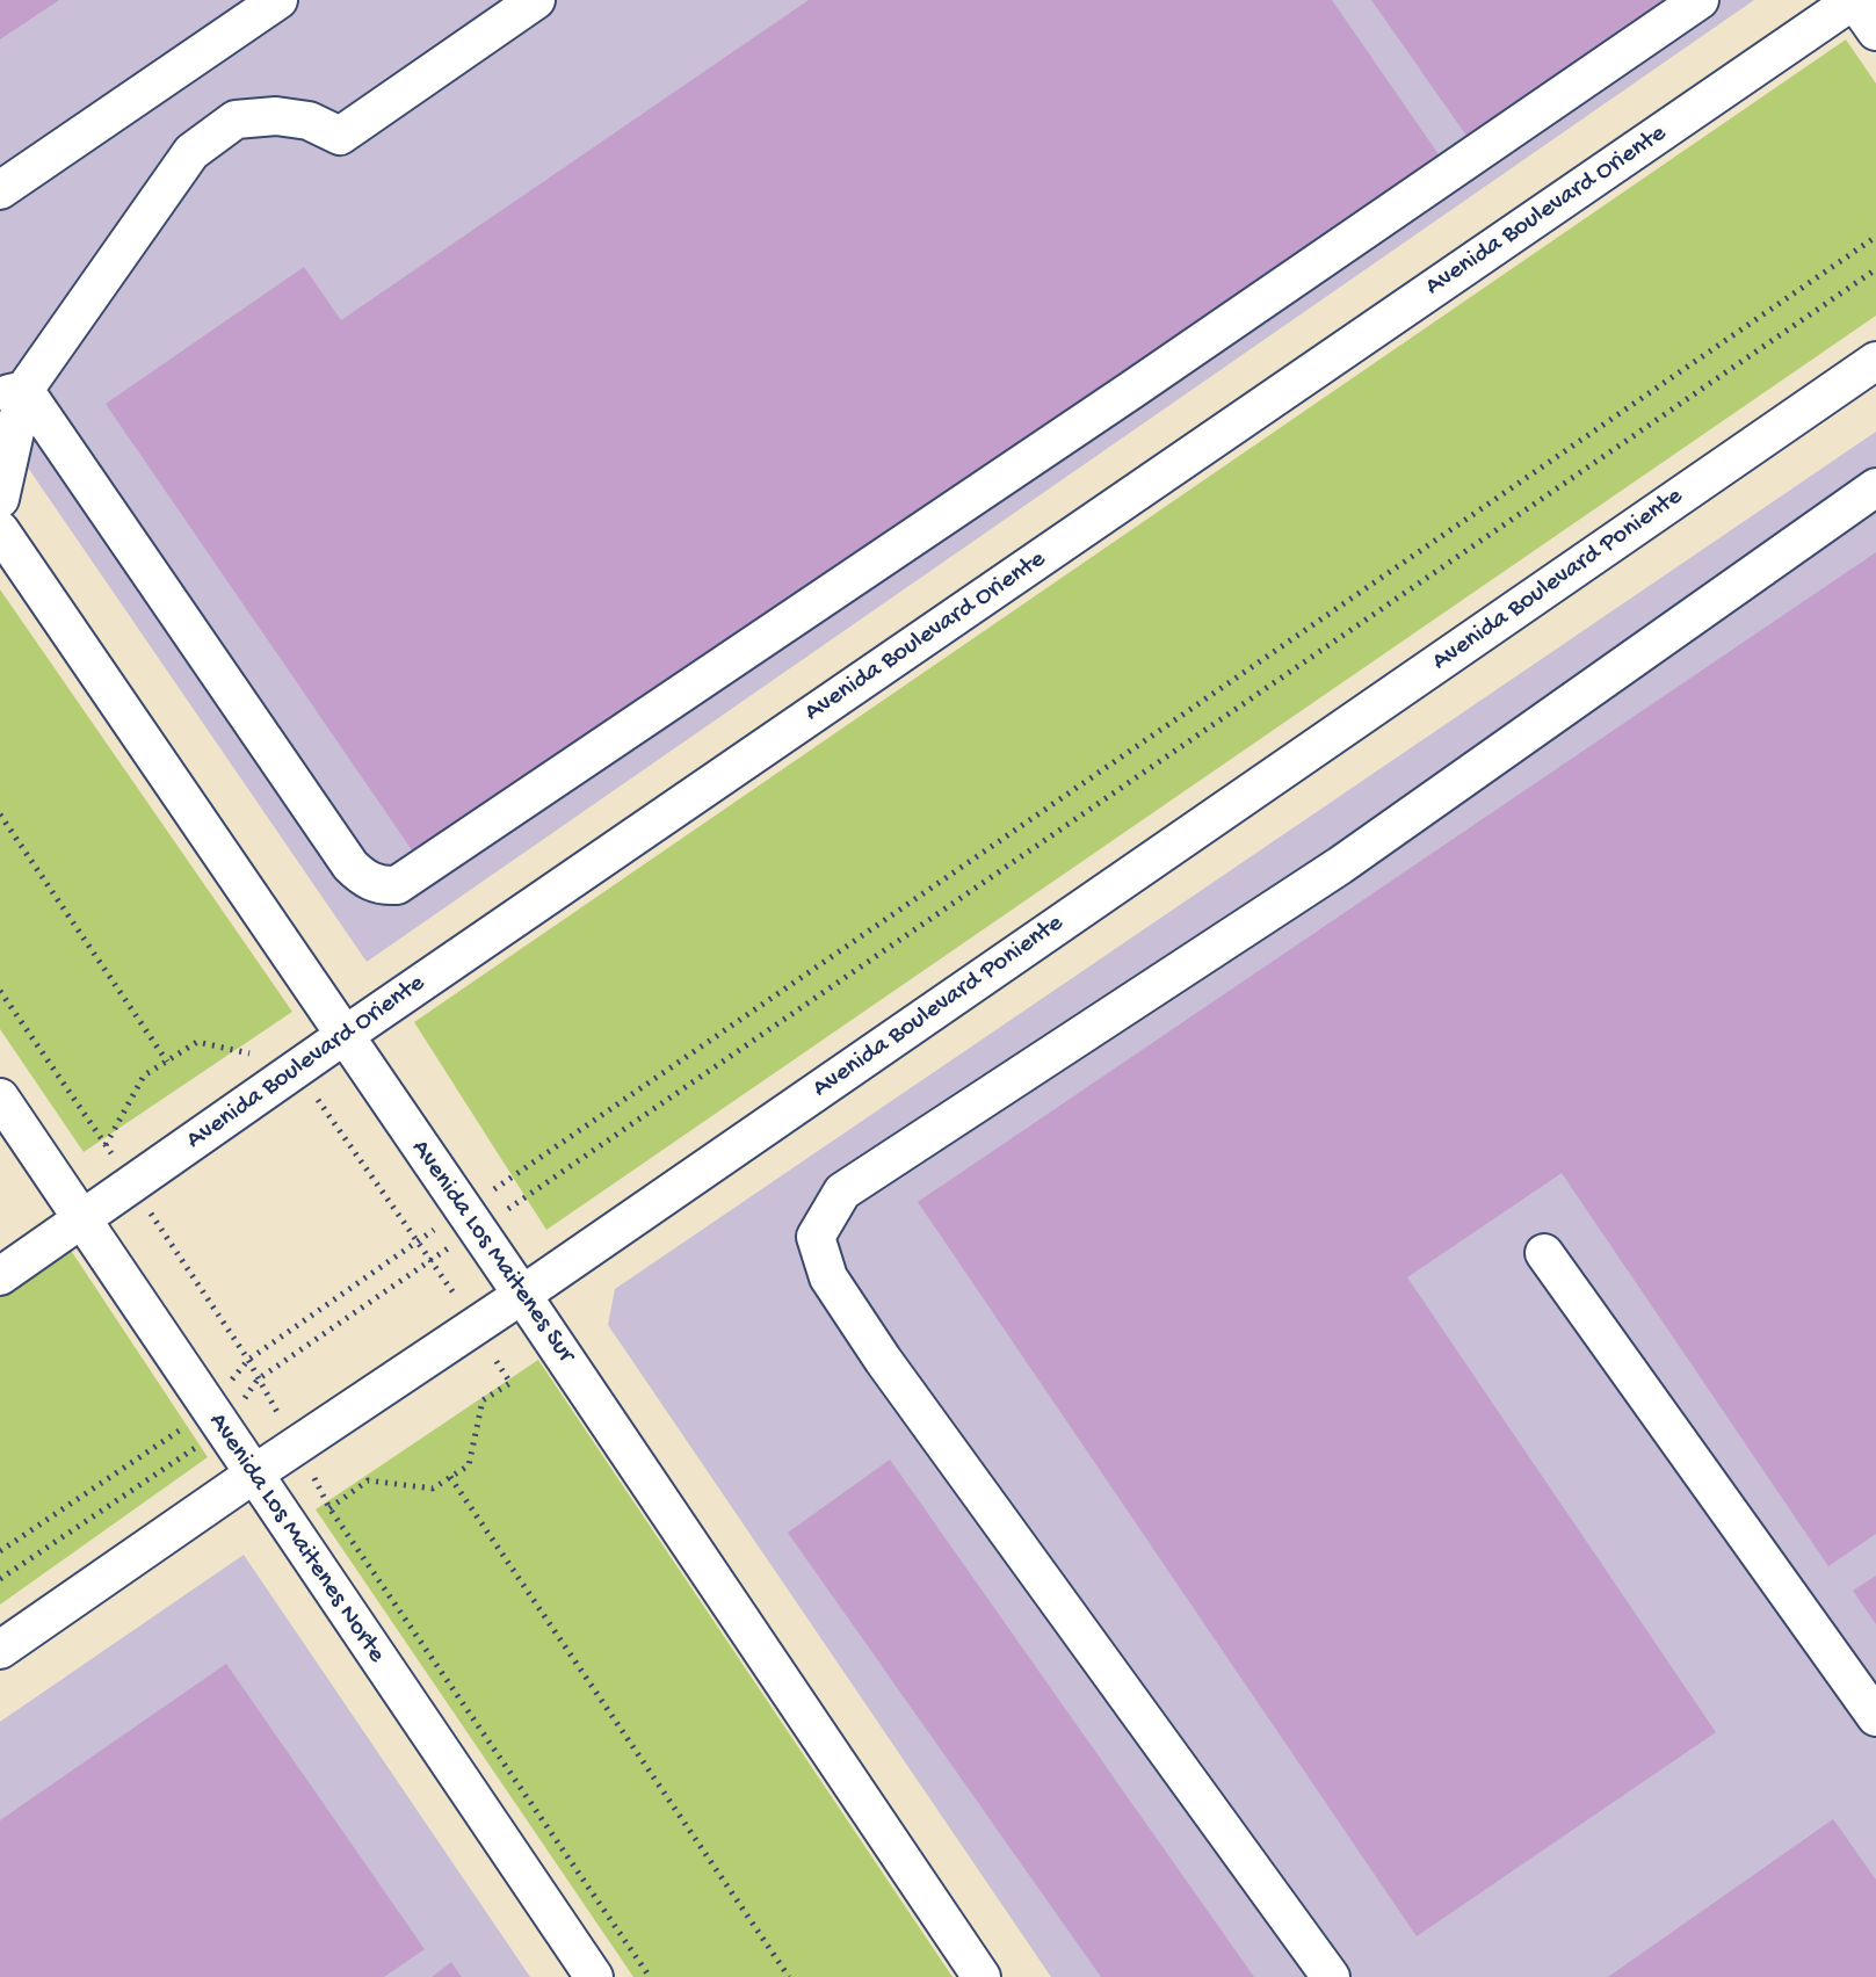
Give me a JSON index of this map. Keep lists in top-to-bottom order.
{
  "streets": {
    "street": [
      "Avenida Boulevard Oriente",
      "Avenida Boulevard Poniente",
      "Avenida Los Maitenes Sur",
      "Avenida Los Maitenes Norte"
    ]
  },
  "crossings": [
    ["Avenida Boulevard Oriente", "Avenida Los Maitenes Sur"],
    ["Avenida Boulevard Oriente", "Avenida Los Maitenes Norte"],
    ["Avenida Boulevard Poniente", "Avenida Los Maitenes Sur"],
    ["Avenida Boulevard Poniente", "Avenida Los Maitenes Norte"]
  ]
}
